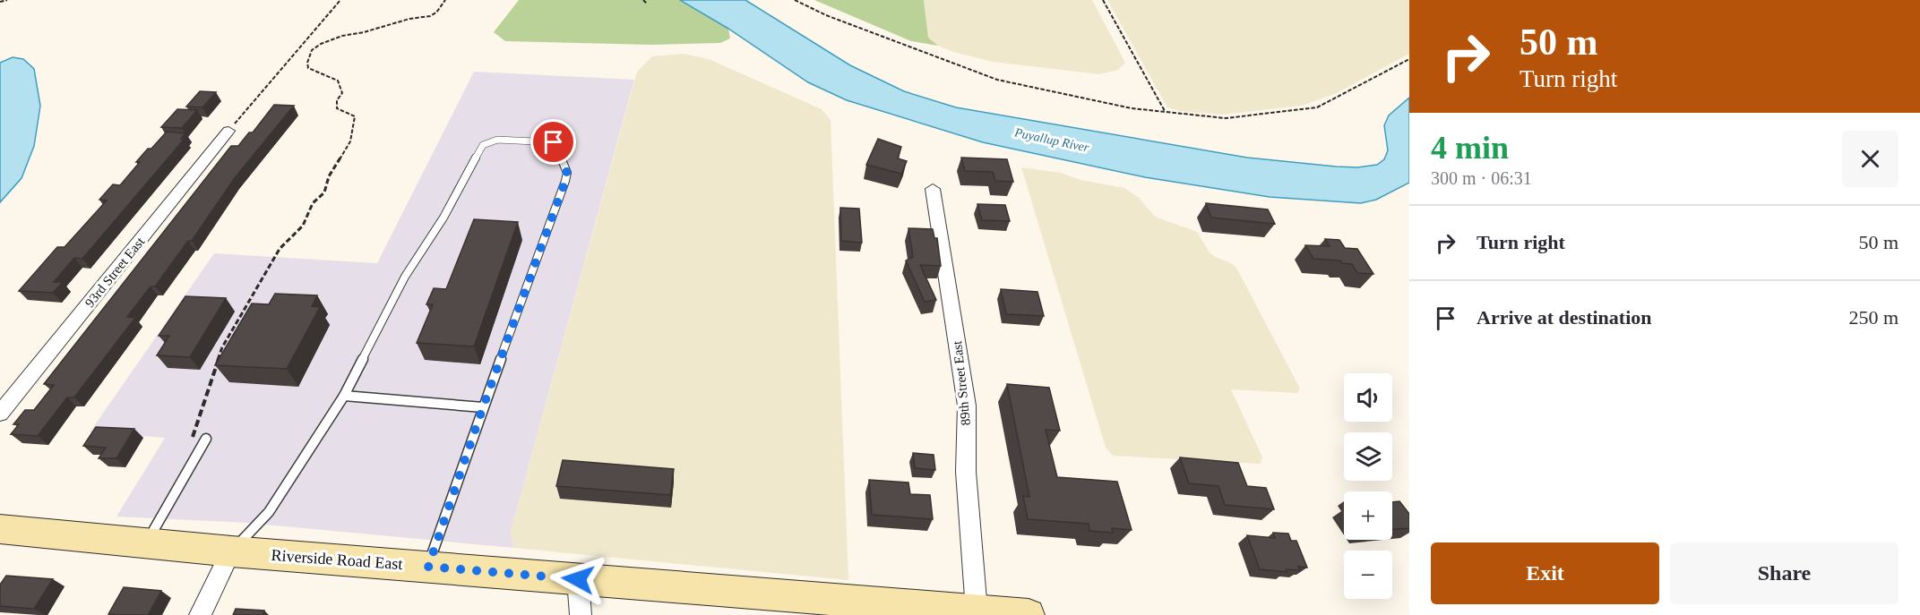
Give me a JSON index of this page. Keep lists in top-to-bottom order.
{
  "streets": {
    "street": ["93rd Street East", "89th Street East", "Riverside Road East"]
  },
  "crossings": [
    ["89th Street East", "Riverside Road East"]
  ],
  "water": ["Puyallup River"],
  "page": {
    "turn": ["50 m", "Turn right"],
    "heading": ["4 min", "300 m · 06:31"],
    "list": [
      {
        "name": "Turn right",
        "value": "50 m"
      },
      {
        "name": "Arrive at destination",
        "value": "250 m"
      }
    ],
    "map_buttons": ["+", "−"],
    "buttons": ["Exit", "Share"]
  }
}
